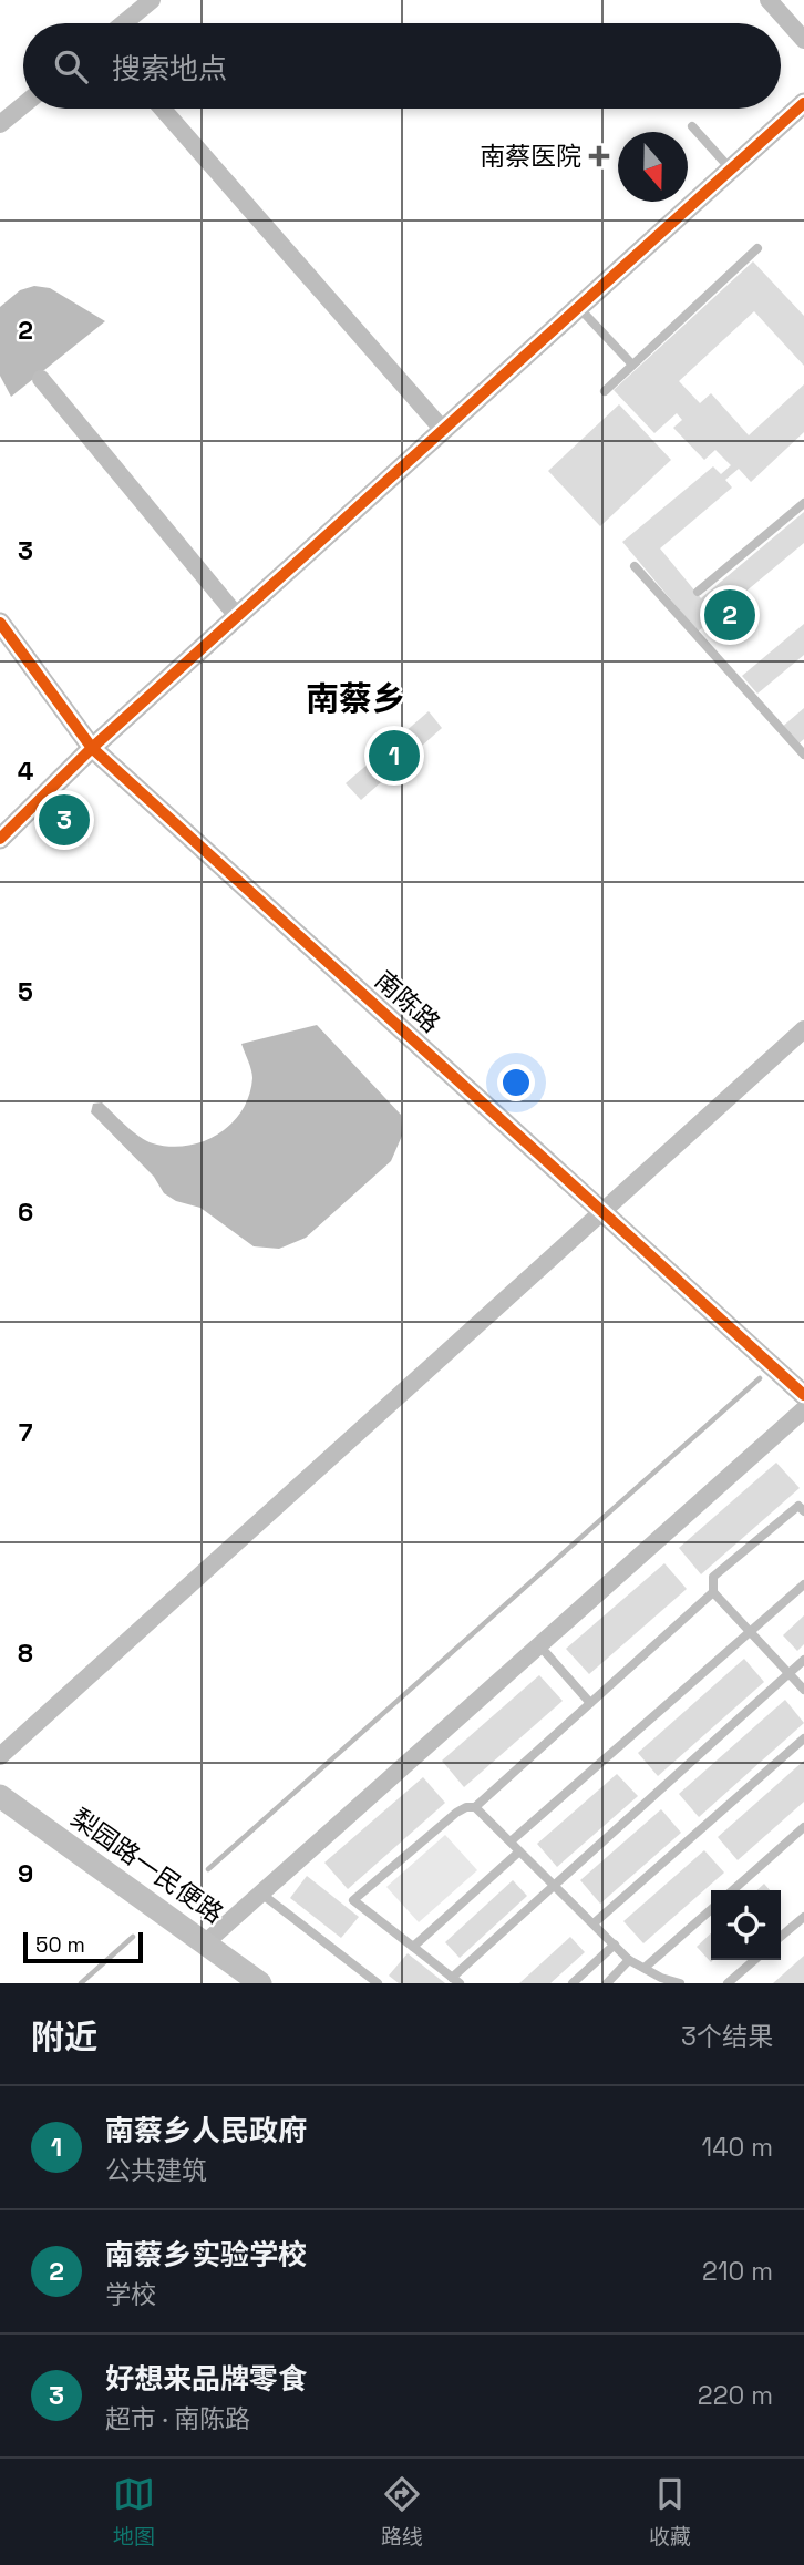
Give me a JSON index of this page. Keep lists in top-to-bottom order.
{
  "streets": {
    "main road": ["梨园路一民便路"],
    "street": ["南陈路"]
  },
  "districts": ["南蔡乡"],
  "places": {
    "health": ["南蔡医院"]
  },
  "scale_bar": "50 m",
  "north": "bottom",
  "page": {
    "search": "搜索地点",
    "pins": ["2", "1", "3"],
    "scale": "50 m",
    "heading": ["附近", "3个结果"],
    "list": [
      {
        "mark": "1",
        "name": "南蔡乡人民政府",
        "note": "公共建筑",
        "value": "140 m"
      },
      {
        "mark": "2",
        "name": "南蔡乡实验学校",
        "note": "学校",
        "value": "210 m"
      },
      {
        "mark": "3",
        "name": "好想来品牌零食",
        "note": "超市 · 南陈路",
        "value": "220 m"
      }
    ],
    "nav": ["地图", "路线", "收藏"]
  },
  "grid": {
    "rows": [
      "2",
      "3",
      "4",
      "5",
      "6",
      "7",
      "8",
      "9"
    ]
  }
}
